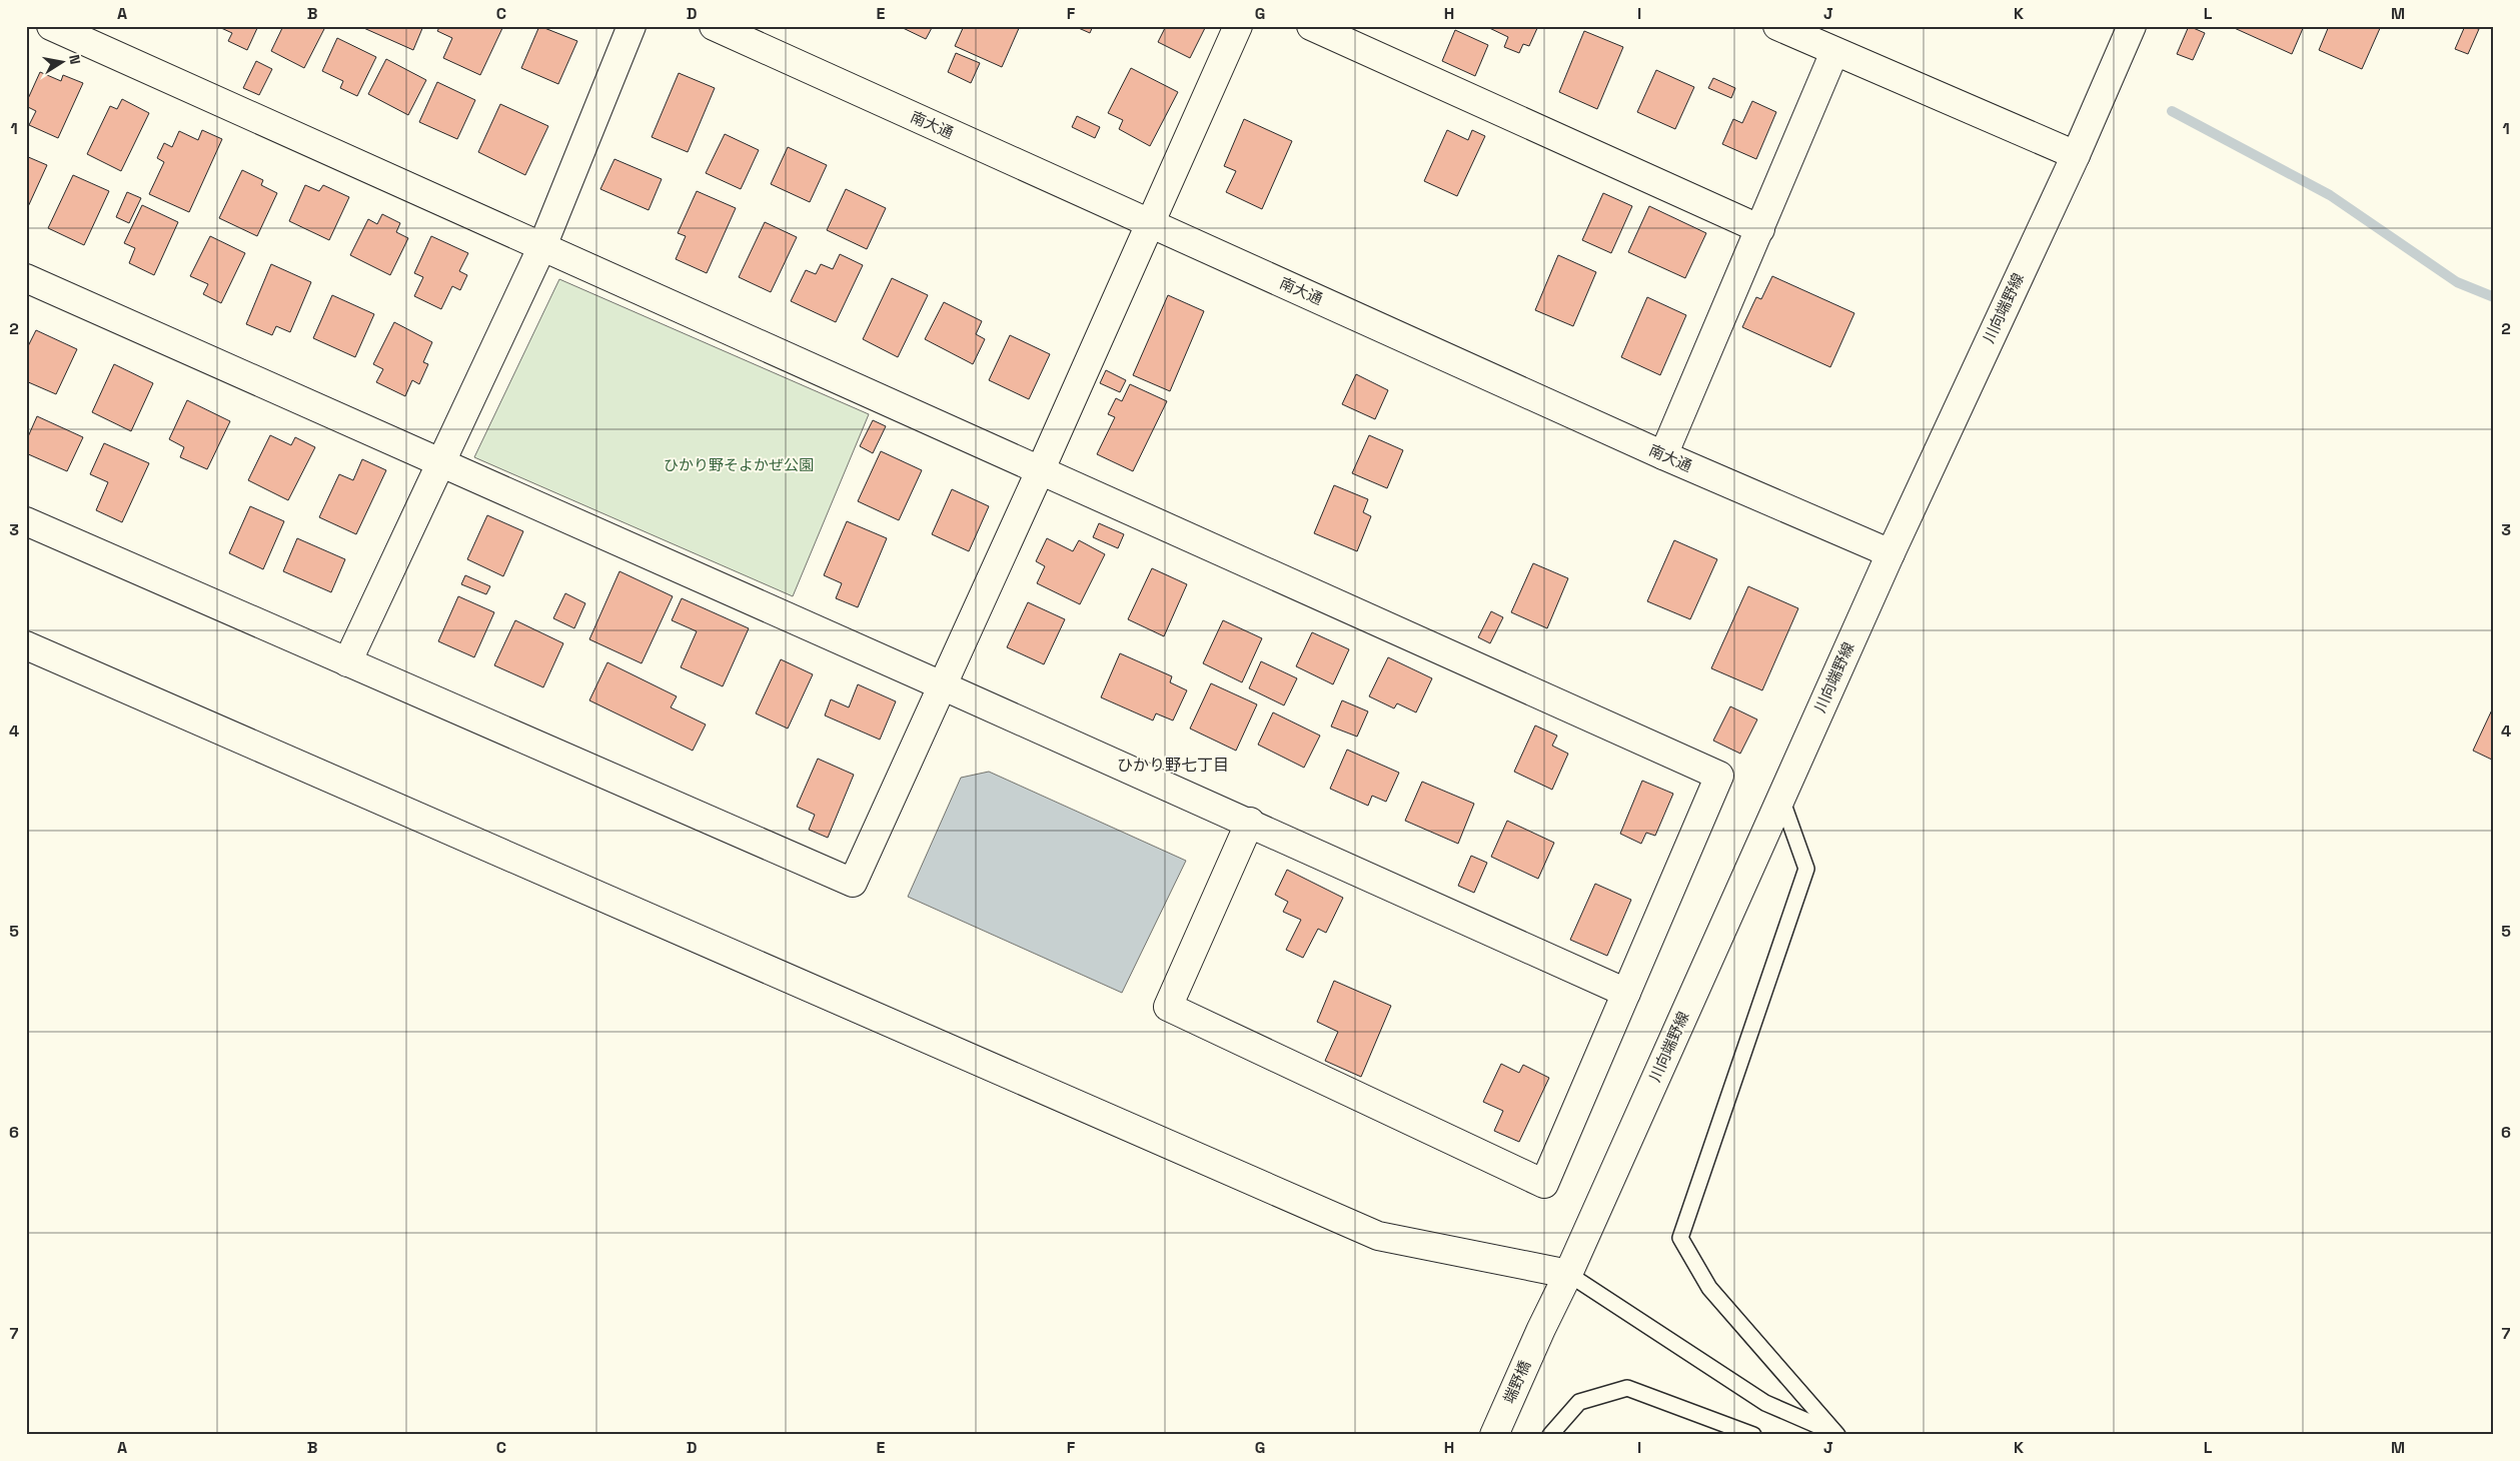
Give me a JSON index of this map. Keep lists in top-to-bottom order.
{
  "streets": {
    "street": ["南大通", "川向端野線", "端野橋"]
  },
  "crossings": [
    ["南大通", "川向端野線"],
    ["川向端野線", "端野橋"]
  ],
  "districts": ["ひかり野七丁目"],
  "parks": ["ひかり野そよかぜ公園"],
  "north": "right",
  "grid": {
    "columns": [
      "A",
      "B",
      "C",
      "D",
      "E",
      "F",
      "G",
      "H",
      "I",
      "J",
      "K",
      "L",
      "M"
    ],
    "rows": [
      "1",
      "2",
      "3",
      "4",
      "5",
      "6",
      "7"
    ]
  }
}
